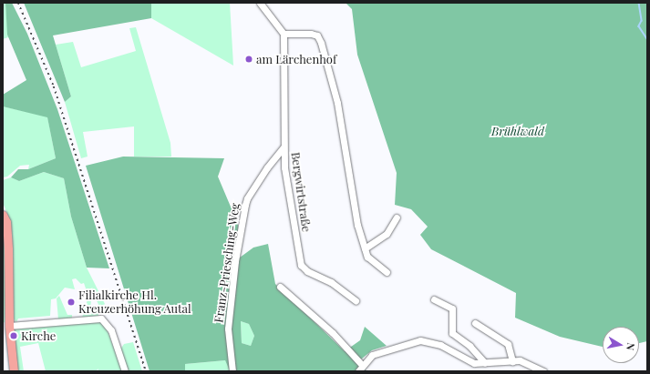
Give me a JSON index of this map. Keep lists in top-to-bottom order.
{
  "streets": {
    "street": ["Bergwirtstraße", "Franz-Priesching-Weg"]
  },
  "crossings": [
    ["Bergwirtstraße", "Franz-Priesching-Weg"]
  ],
  "parks": ["Brühlwald"],
  "places": ["am Lärchenhof", "Filialkirche Hl. Kreuzerhöhung Autal", "Kirche"],
  "north": "right"
}
